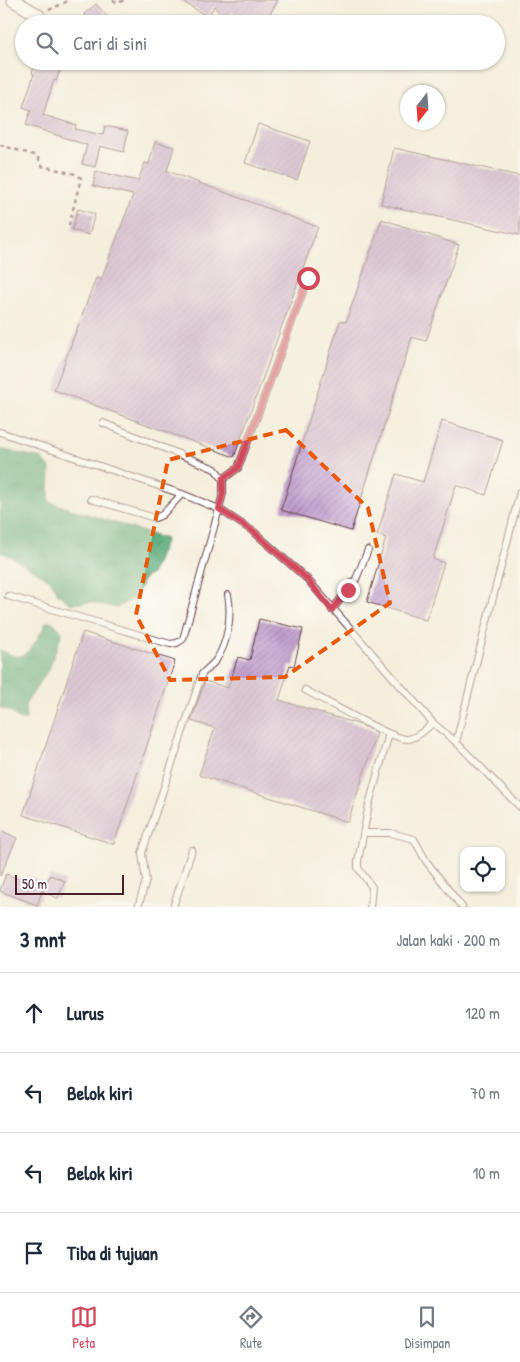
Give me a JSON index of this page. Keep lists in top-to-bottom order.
{
  "scale_bar": "50 m",
  "north": "bottom",
  "page": {
    "search": "Cari di sini",
    "scale": "50 m",
    "heading": ["3 mnt", "Jalan kaki · 200 m"],
    "list": [
      ["Lurus", "120 m"],
      ["Belok kiri", "70 m"],
      ["Belok kiri", "10 m"],
      "Tiba di tujuan"
    ],
    "nav": ["Peta", "Rute", "Disimpan"]
  }
}
